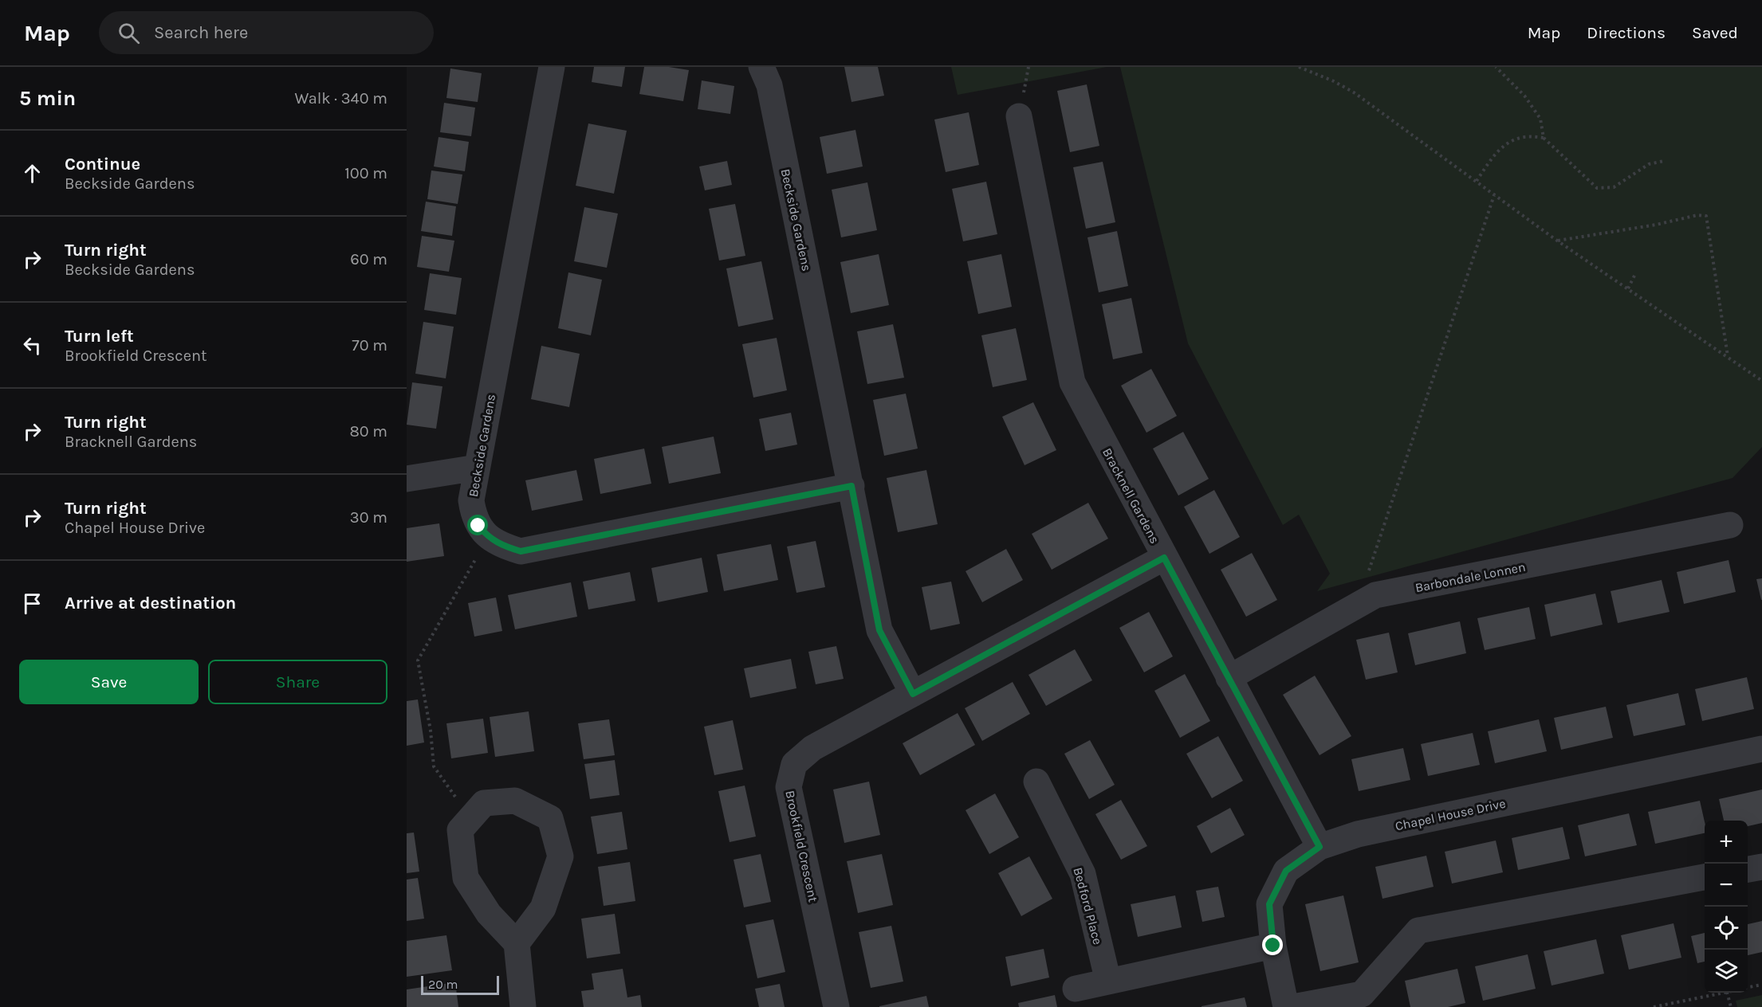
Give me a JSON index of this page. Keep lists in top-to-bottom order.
{
  "streets": {
    "street": [
      "Beckside Gardens",
      "Bracknell Gardens",
      "Barbondale Lonnen",
      "Chapel House Drive",
      "Brookfield Crescent",
      "Bedford Place"
    ]
  },
  "crossings": [
    ["Beckside Gardens", "Brookfield Crescent"],
    ["Bracknell Gardens", "Barbondale Lonnen"],
    ["Bracknell Gardens", "Chapel House Drive"],
    ["Bracknell Gardens", "Brookfield Crescent"]
  ],
  "scale_bar": "20 m",
  "page": {
    "header": "Map",
    "search": "Search here",
    "nav": ["Map", "Directions", "Saved"],
    "heading": ["5 min", "Walk · 340 m"],
    "list": [
      ["Continue", "Beckside Gardens", "100 m"],
      ["Turn right", "Beckside Gardens", "60 m"],
      ["Turn left", "Brookfield Crescent", "70 m"],
      ["Turn right", "Bracknell Gardens", "80 m"],
      ["Turn right", "Chapel House Drive", "30 m"],
      "Arrive at destination"
    ],
    "buttons": ["Save", "Share"],
    "map_buttons": ["+", "−"],
    "scale": "20 m"
  }
}
